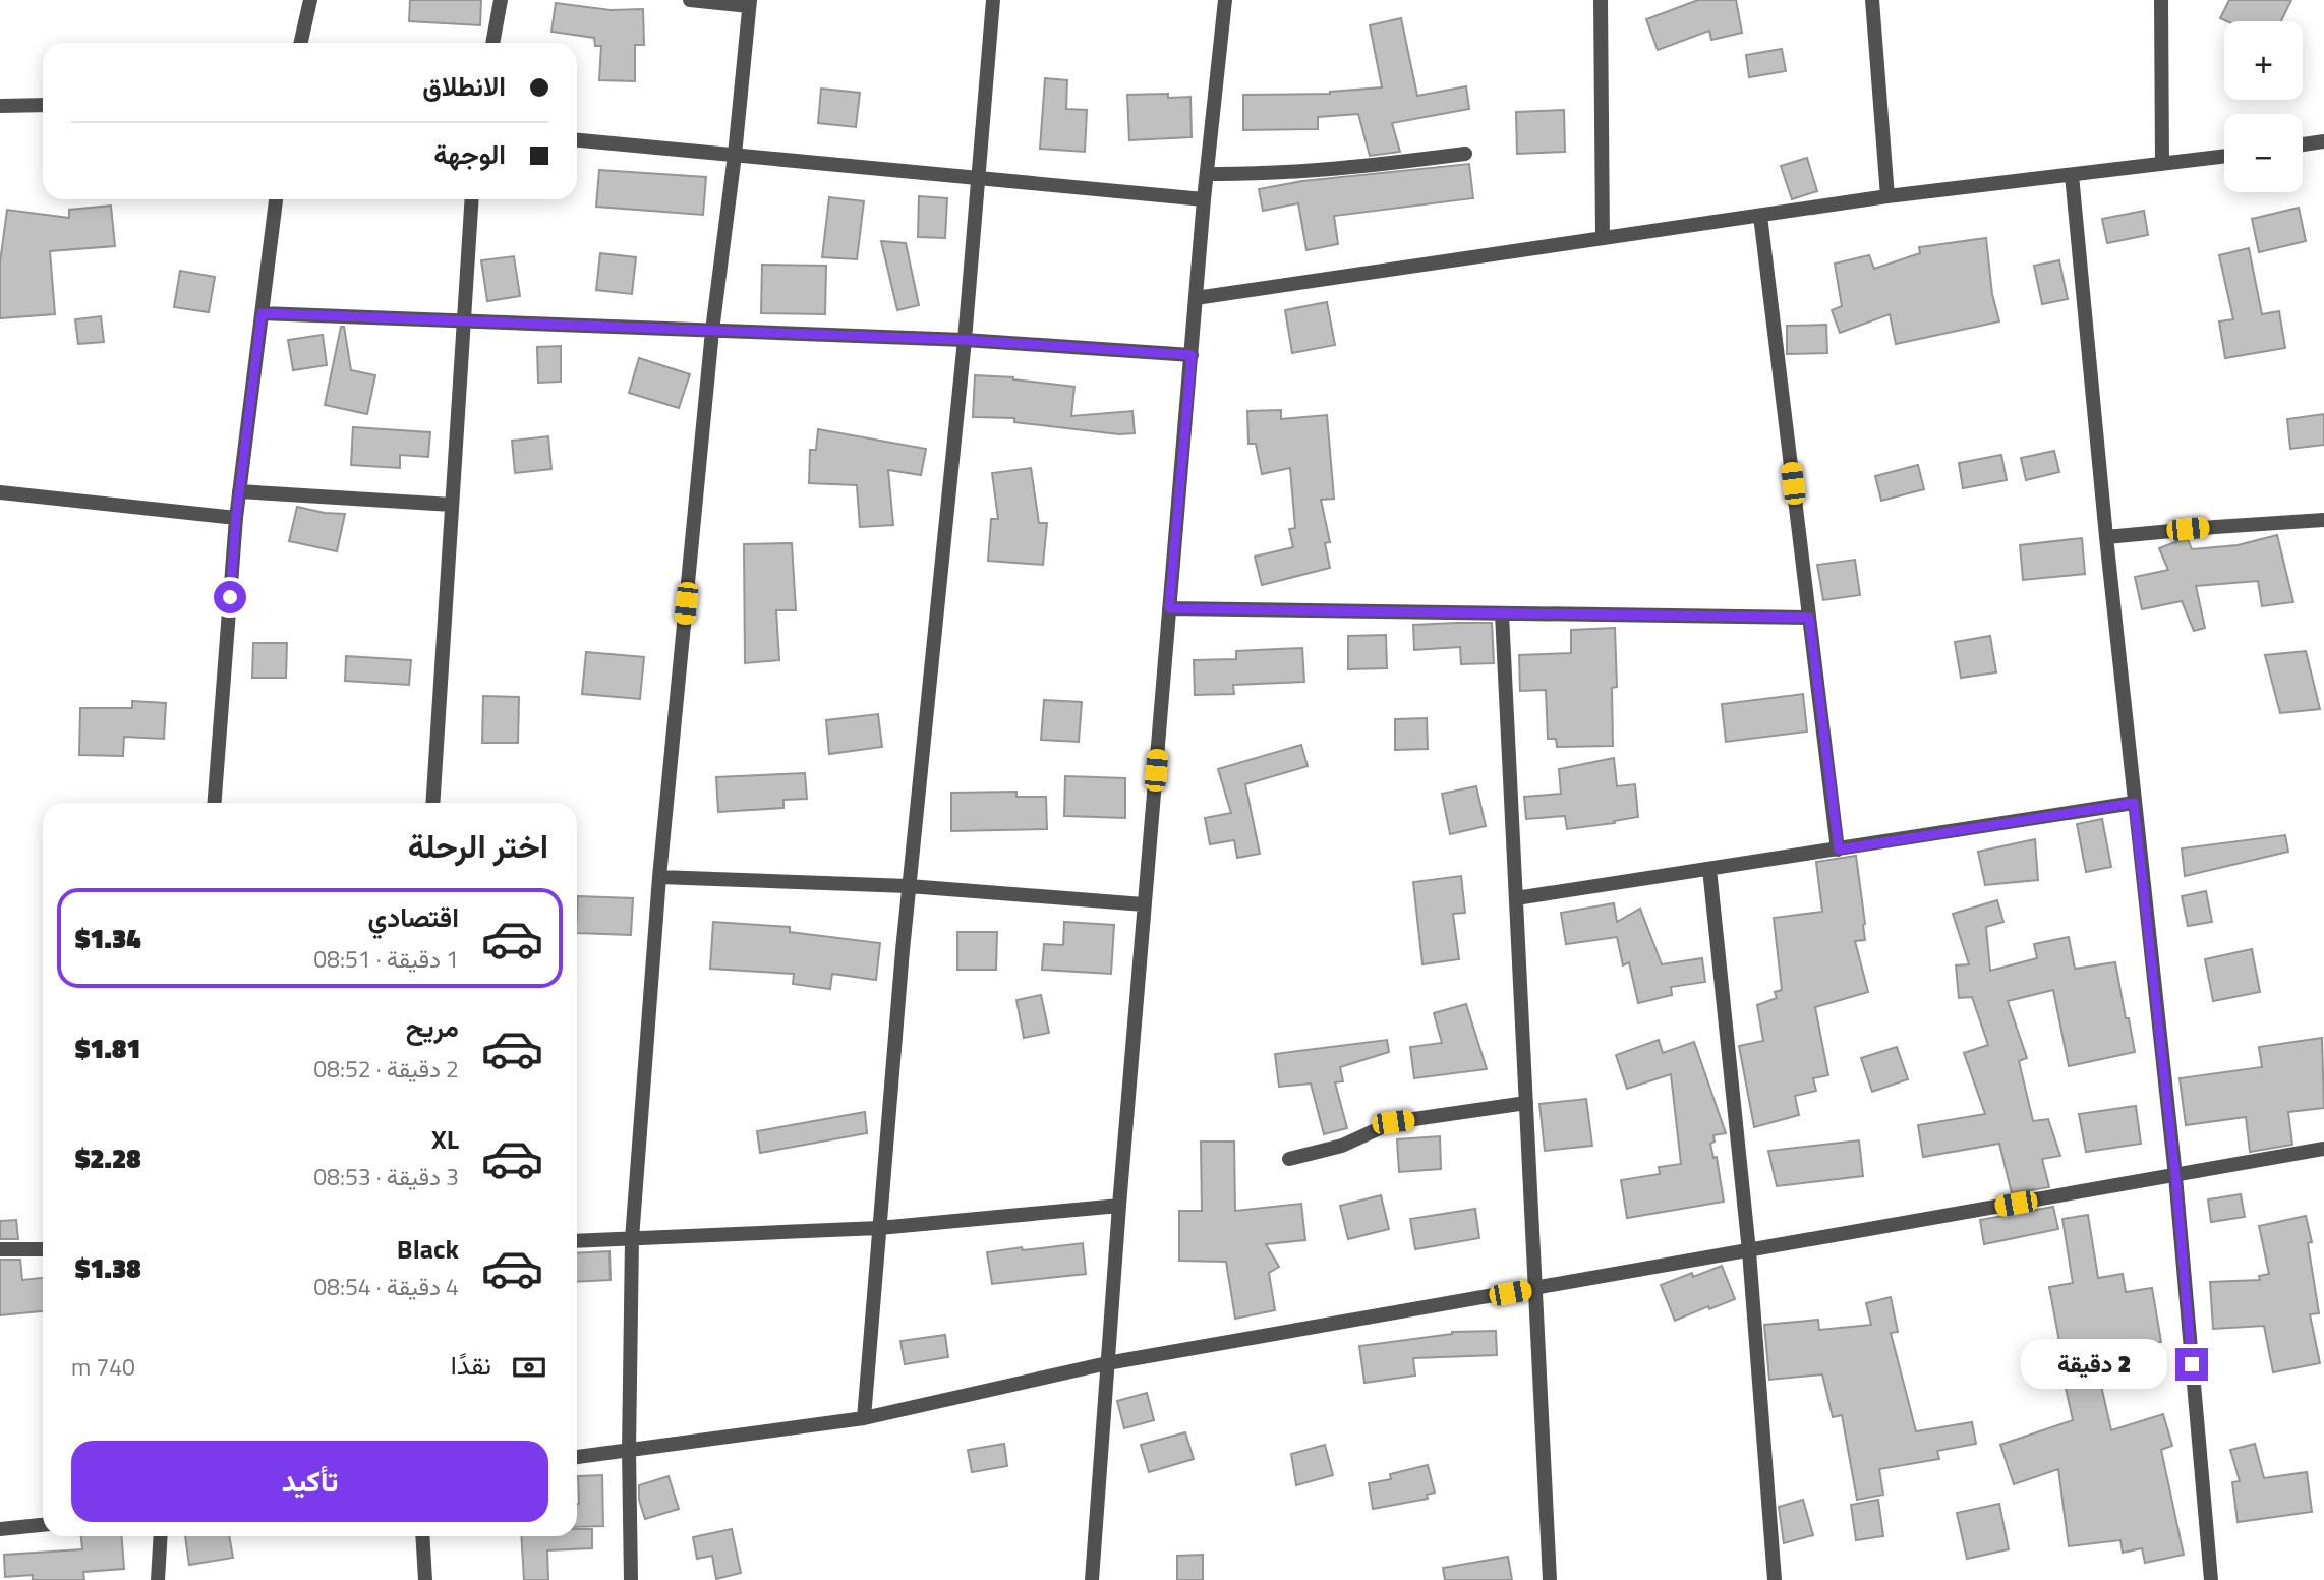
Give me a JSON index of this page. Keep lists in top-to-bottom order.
{
  "page": {
    "map_buttons": ["+", "−"],
    "banner": ["الانطلاق", "الوجهة"],
    "heading": "اختر الرحلة",
    "list": [
      {
        "name": "اقتصادي",
        "note": "1 دقيقة · 08:51",
        "value": "$1.34"
      },
      {
        "name": "مريح",
        "note": "2 دقيقة · 08:52",
        "value": "$1.81"
      },
      {
        "name": "XL",
        "note": "3 دقيقة · 08:53",
        "value": "$2.28"
      },
      {
        "name": "Black",
        "note": "4 دقيقة · 08:54",
        "value": "$1.38"
      }
    ],
    "pay": ["نقدًا", "740 m"],
    "bubble": "2 دقيقة",
    "buttons": "تأكيد"
  }
}
